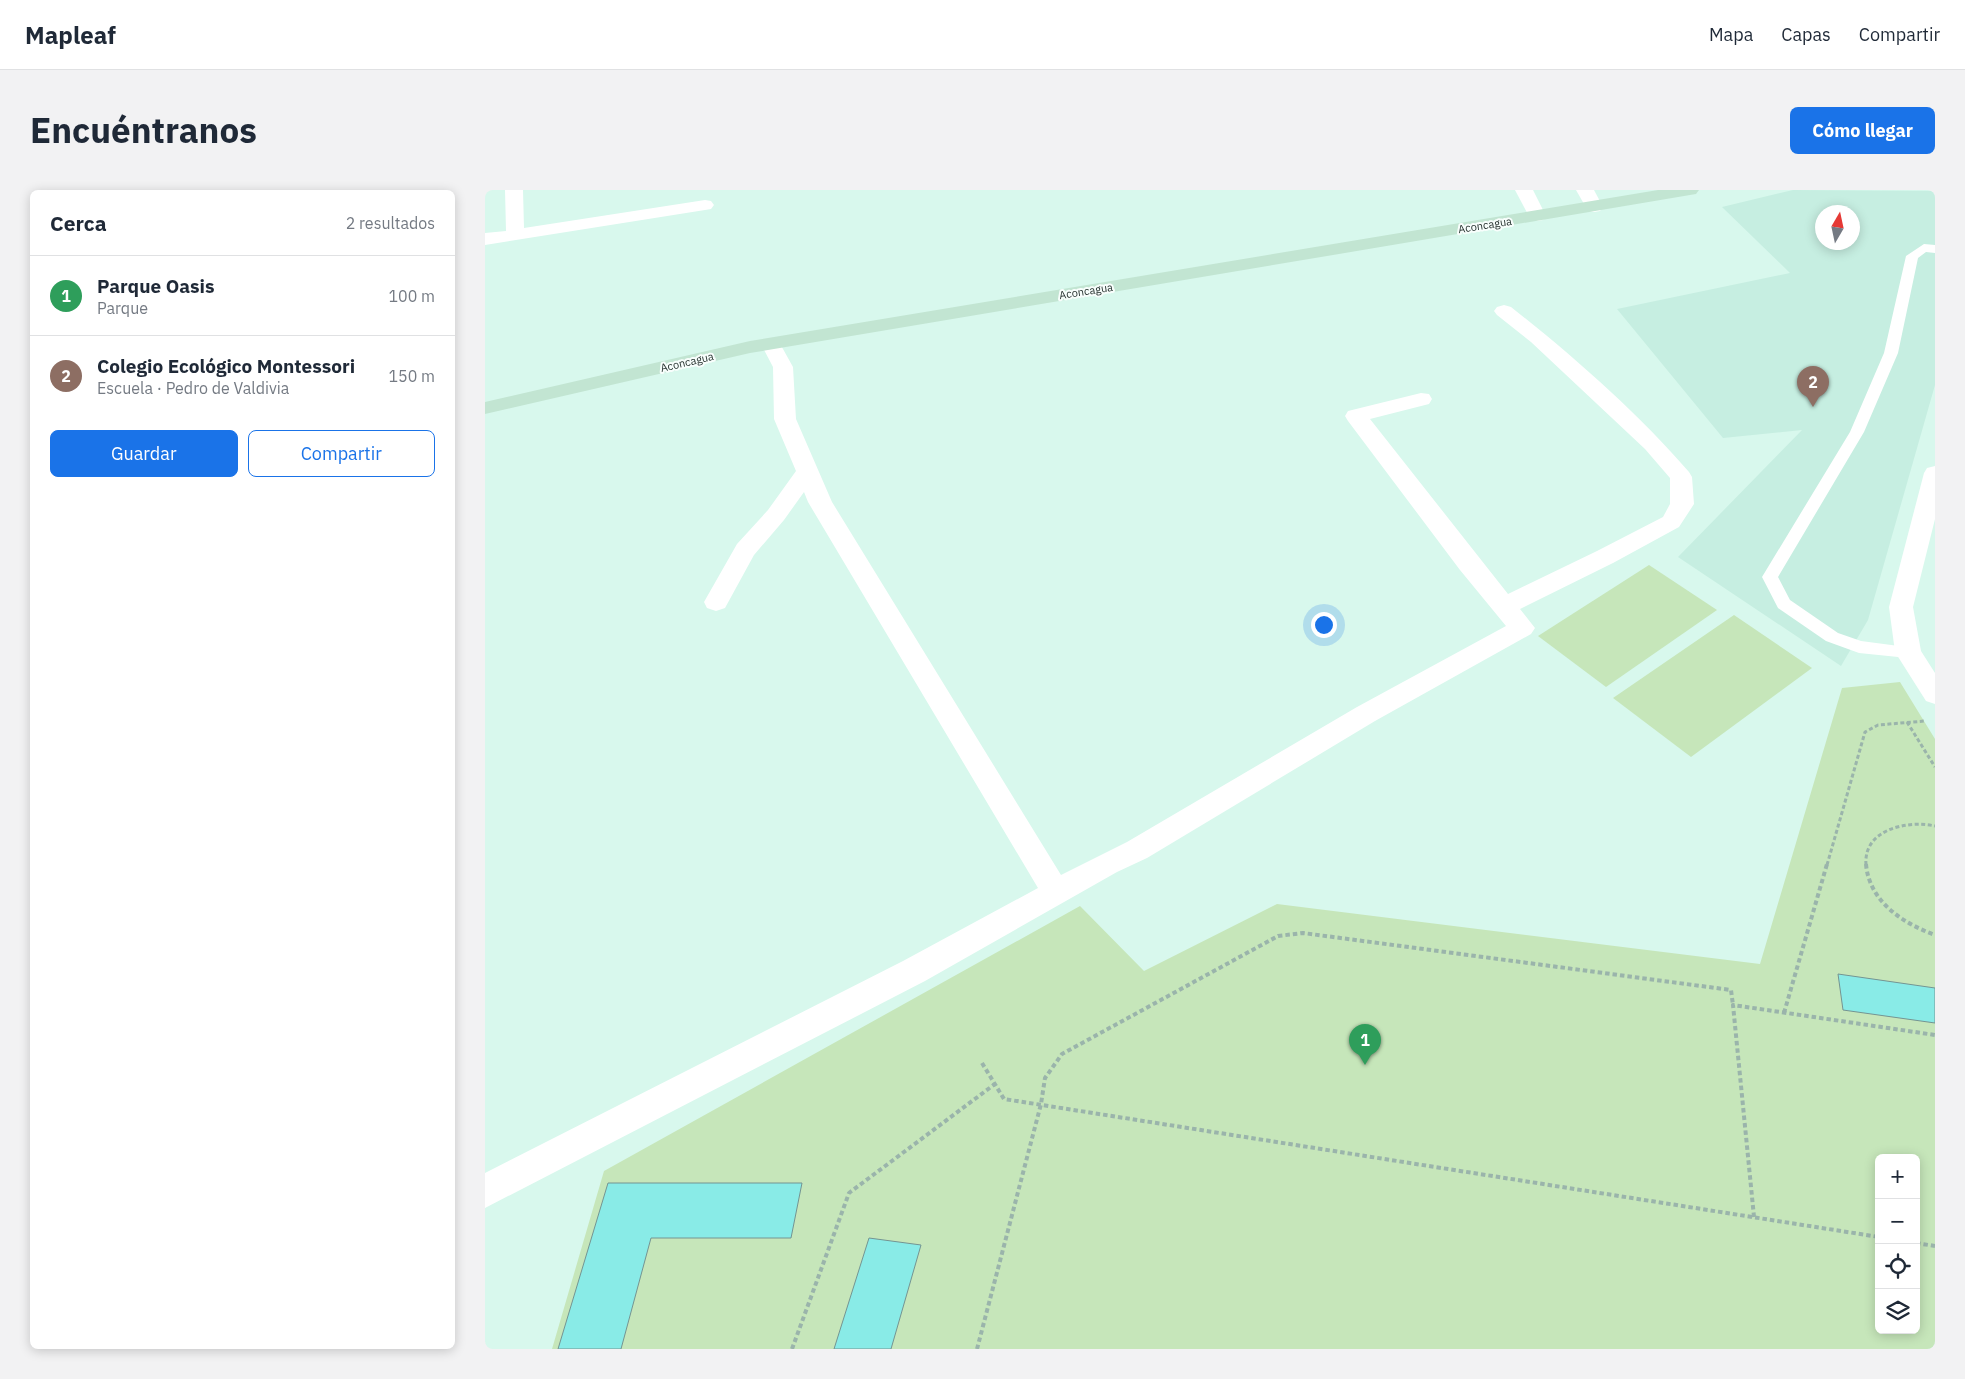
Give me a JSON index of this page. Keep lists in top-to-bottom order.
{
  "streets": {
    "street": ["Aconcagua"]
  },
  "north": "top",
  "page": {
    "header": "Mapleaf",
    "nav": ["Mapa", "Capas", "Compartir"],
    "title": "Encuéntranos",
    "buttons": [
      "Cómo llegar",
      ["Guardar", "Compartir"]
    ],
    "heading": ["Cerca", "2 resultados"],
    "list": [
      {
        "mark": "1",
        "name": "Parque Oasis",
        "note": "Parque",
        "value": "100 m"
      },
      {
        "mark": "2",
        "name": "Colegio Ecológico Montessori",
        "note": "Escuela · Pedro de Valdivia",
        "value": "150 m"
      }
    ],
    "pins": ["2", "1"],
    "map_buttons": ["+", "−"]
  }
}
